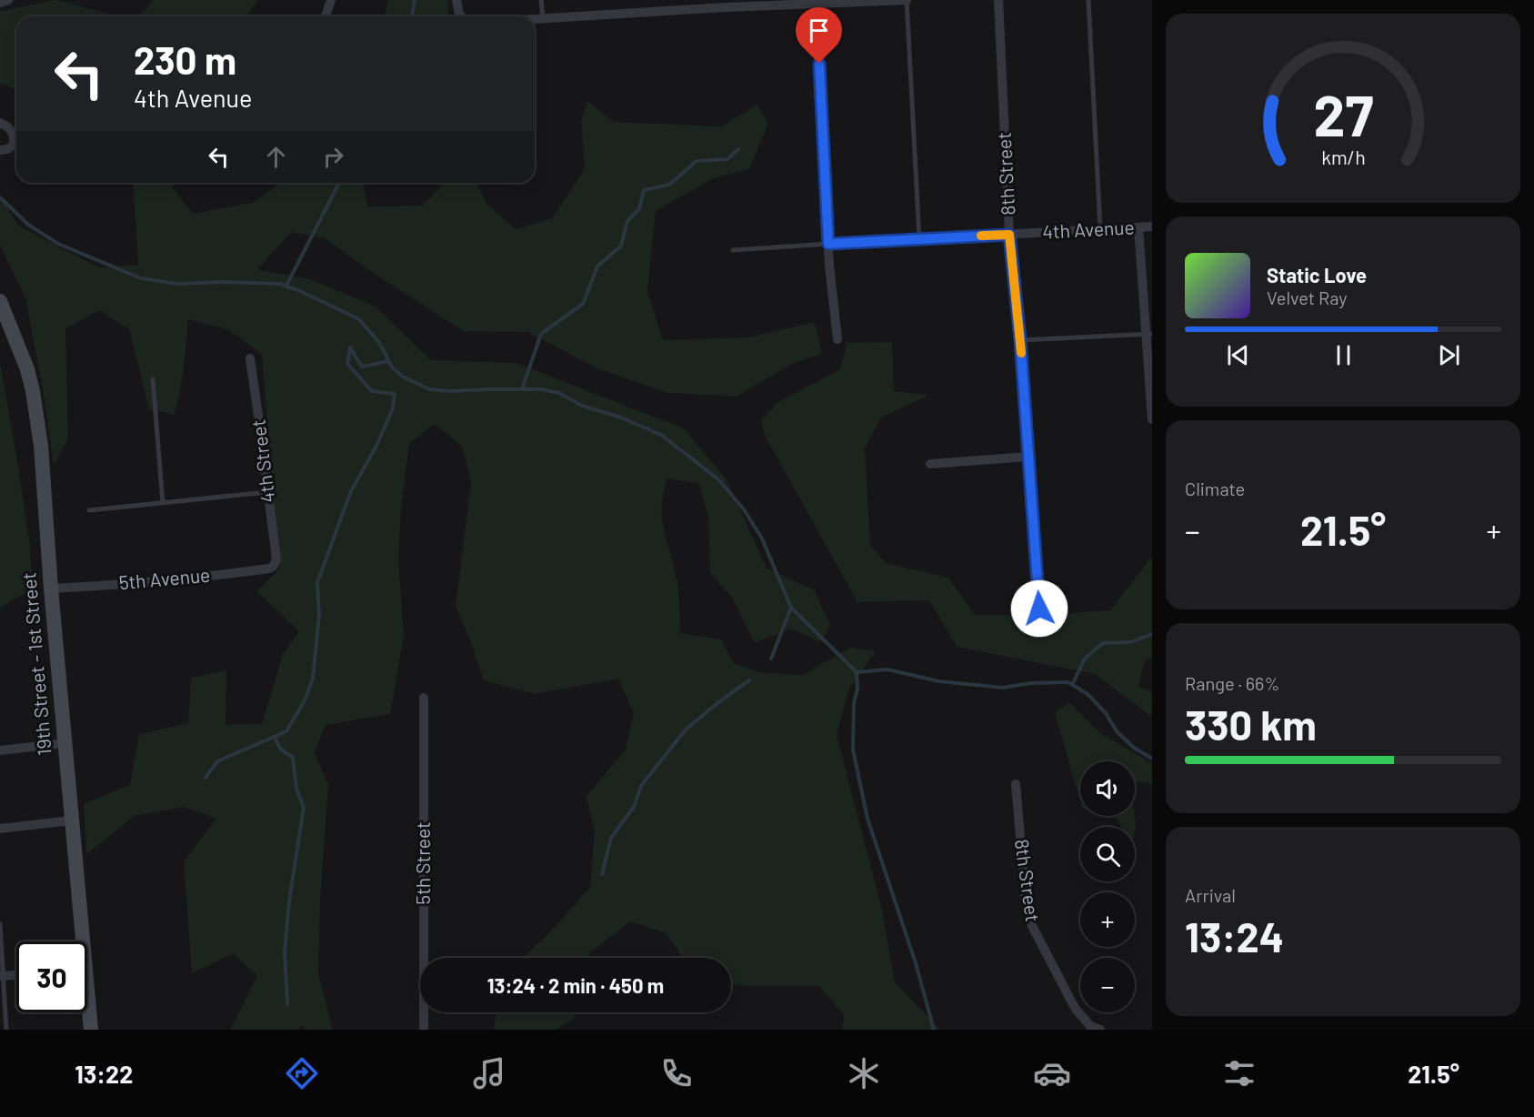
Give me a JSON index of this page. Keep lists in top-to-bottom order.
{
  "streets": {
    "main road": ["19th Street - 1st Street"],
    "street": [
      "8th Street",
      "4th Avenue",
      "4th Street",
      "5th Avenue",
      "5th Street"
    ]
  },
  "crossings": [
    ["8th Street", "4th Avenue"],
    ["4th Street", "5th Avenue"],
    ["5th Avenue", "19th Street - 1st Street"]
  ],
  "page": {
    "turn": ["230 m", "4th Avenue"],
    "song": ["Static Love", "Velvet Ray"],
    "tile": [
      "Climate",
      ["Range · 66%", "330 km"],
      ["Arrival", "13:24"]
    ],
    "heat": ["−", "21.5°", "+"],
    "map_buttons": ["+", "−"],
    "limit": "30",
    "trip": "13:24 · 2 min · 450 m",
    "tabs": ["13:22", "21.5°"],
    "gauge": ["27", "km/h"]
  }
}
